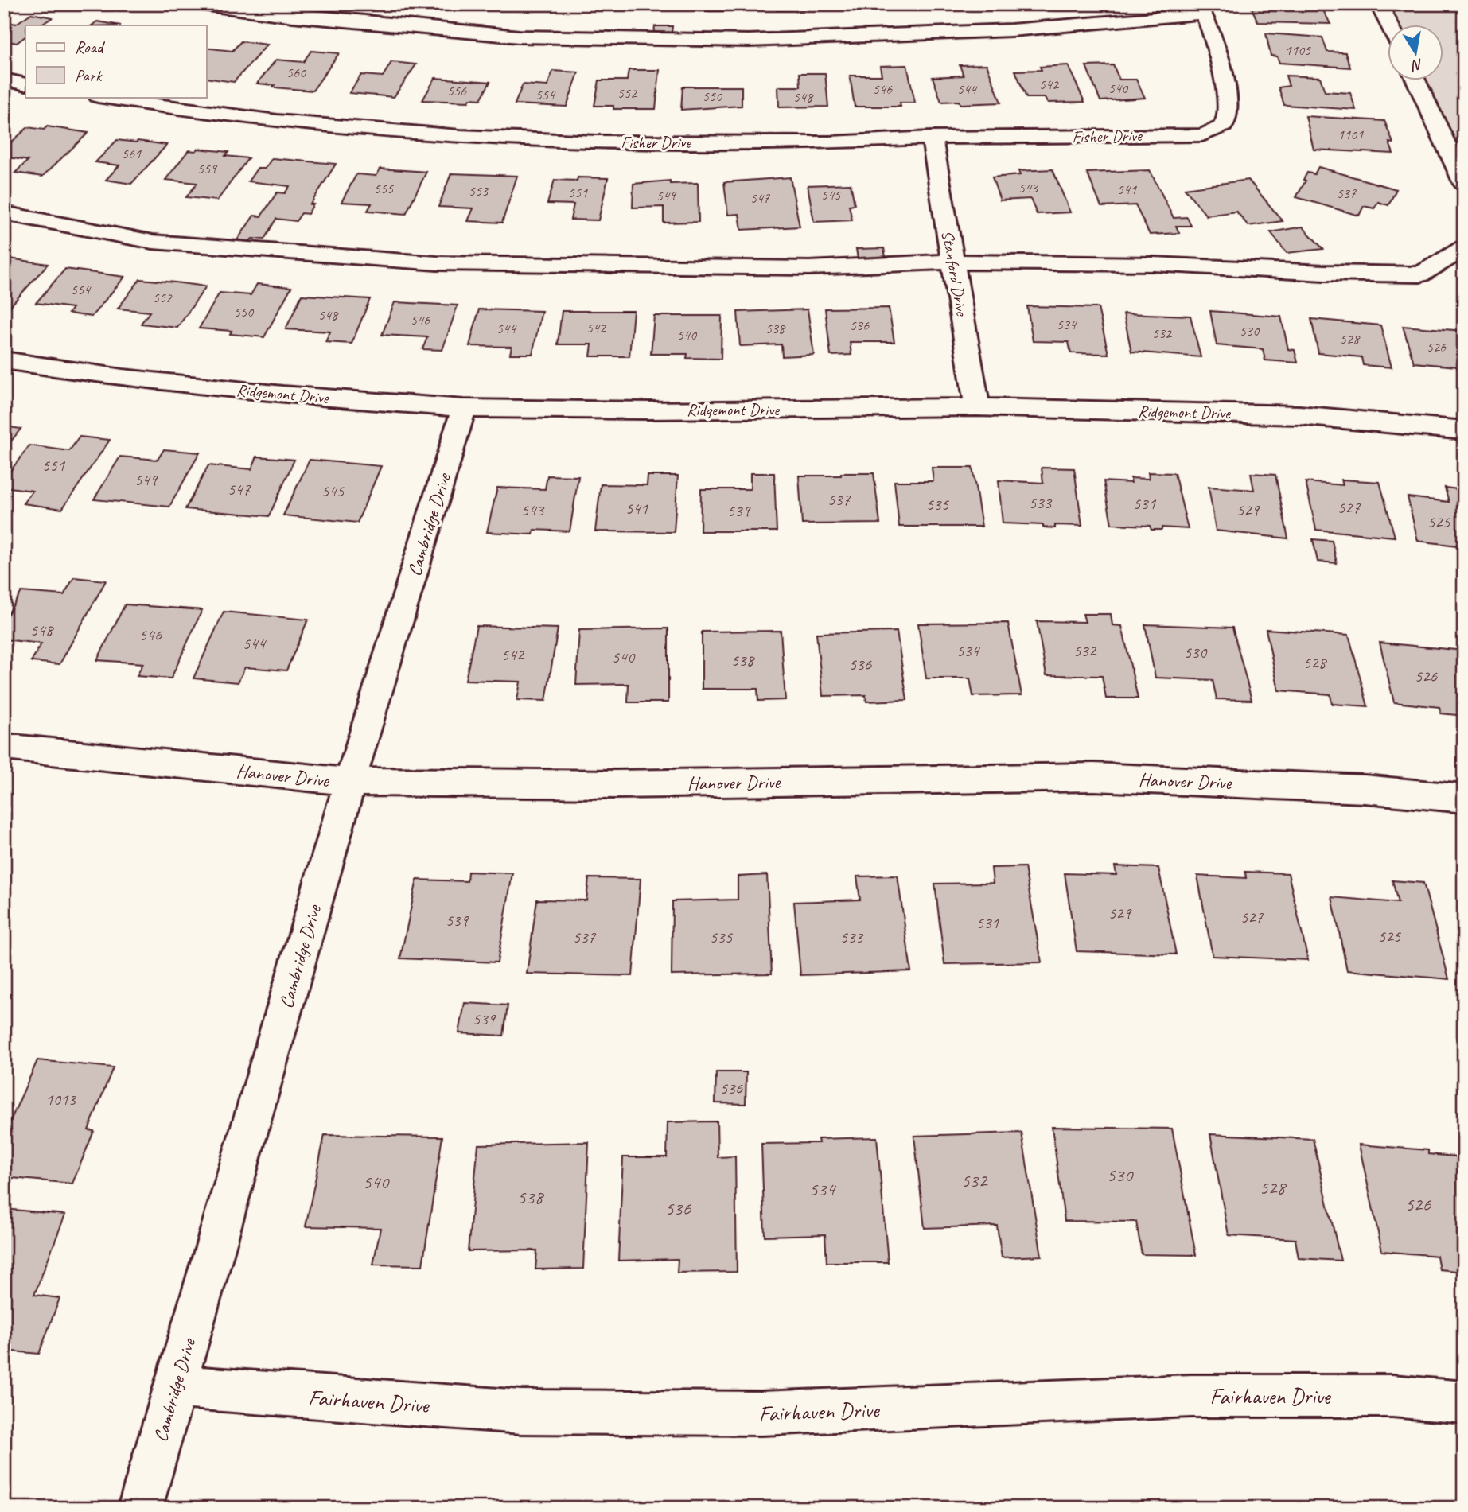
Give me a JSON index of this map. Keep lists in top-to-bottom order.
{
  "streets": {
    "street": [
      "Fisher Drive",
      "Stanford Drive",
      "Ridgemont Drive",
      "Cambridge Drive",
      "Hanover Drive",
      "Fairhaven Drive"
    ]
  },
  "crossings": [
    ["Fisher Drive", "Stanford Drive"],
    ["Stanford Drive", "Ridgemont Drive"],
    ["Ridgemont Drive", "Cambridge Drive"],
    ["Cambridge Drive", "Hanover Drive"],
    ["Cambridge Drive", "Fairhaven Drive"]
  ],
  "house_numbers": [
    "1105",
    "560",
    "542",
    "540",
    "546",
    "544",
    "556",
    "552",
    "554",
    "550",
    "548",
    "1101",
    "561",
    "559",
    "543",
    "555",
    "541",
    "553",
    "551",
    "537",
    "545",
    "549",
    "547",
    "554",
    "552",
    "550",
    "548",
    "546",
    "534",
    "536",
    "542",
    "544",
    "538",
    "530",
    "532",
    "540",
    "528",
    "526",
    "551",
    "549",
    "547",
    "545",
    "537",
    "533",
    "531",
    "535",
    "527",
    "541",
    "543",
    "529",
    "539",
    "525",
    "548",
    "546",
    "544",
    "534",
    "532",
    "530",
    "542",
    "540",
    "538",
    "528",
    "536",
    "526",
    "529",
    "527",
    "539",
    "531",
    "525",
    "537",
    "535",
    "533",
    "539",
    "536",
    "1013",
    "530",
    "532",
    "540",
    "528",
    "534",
    "538",
    "526",
    "536"
  ],
  "legend": ["Road", "Park"],
  "north": "bottom"
}
